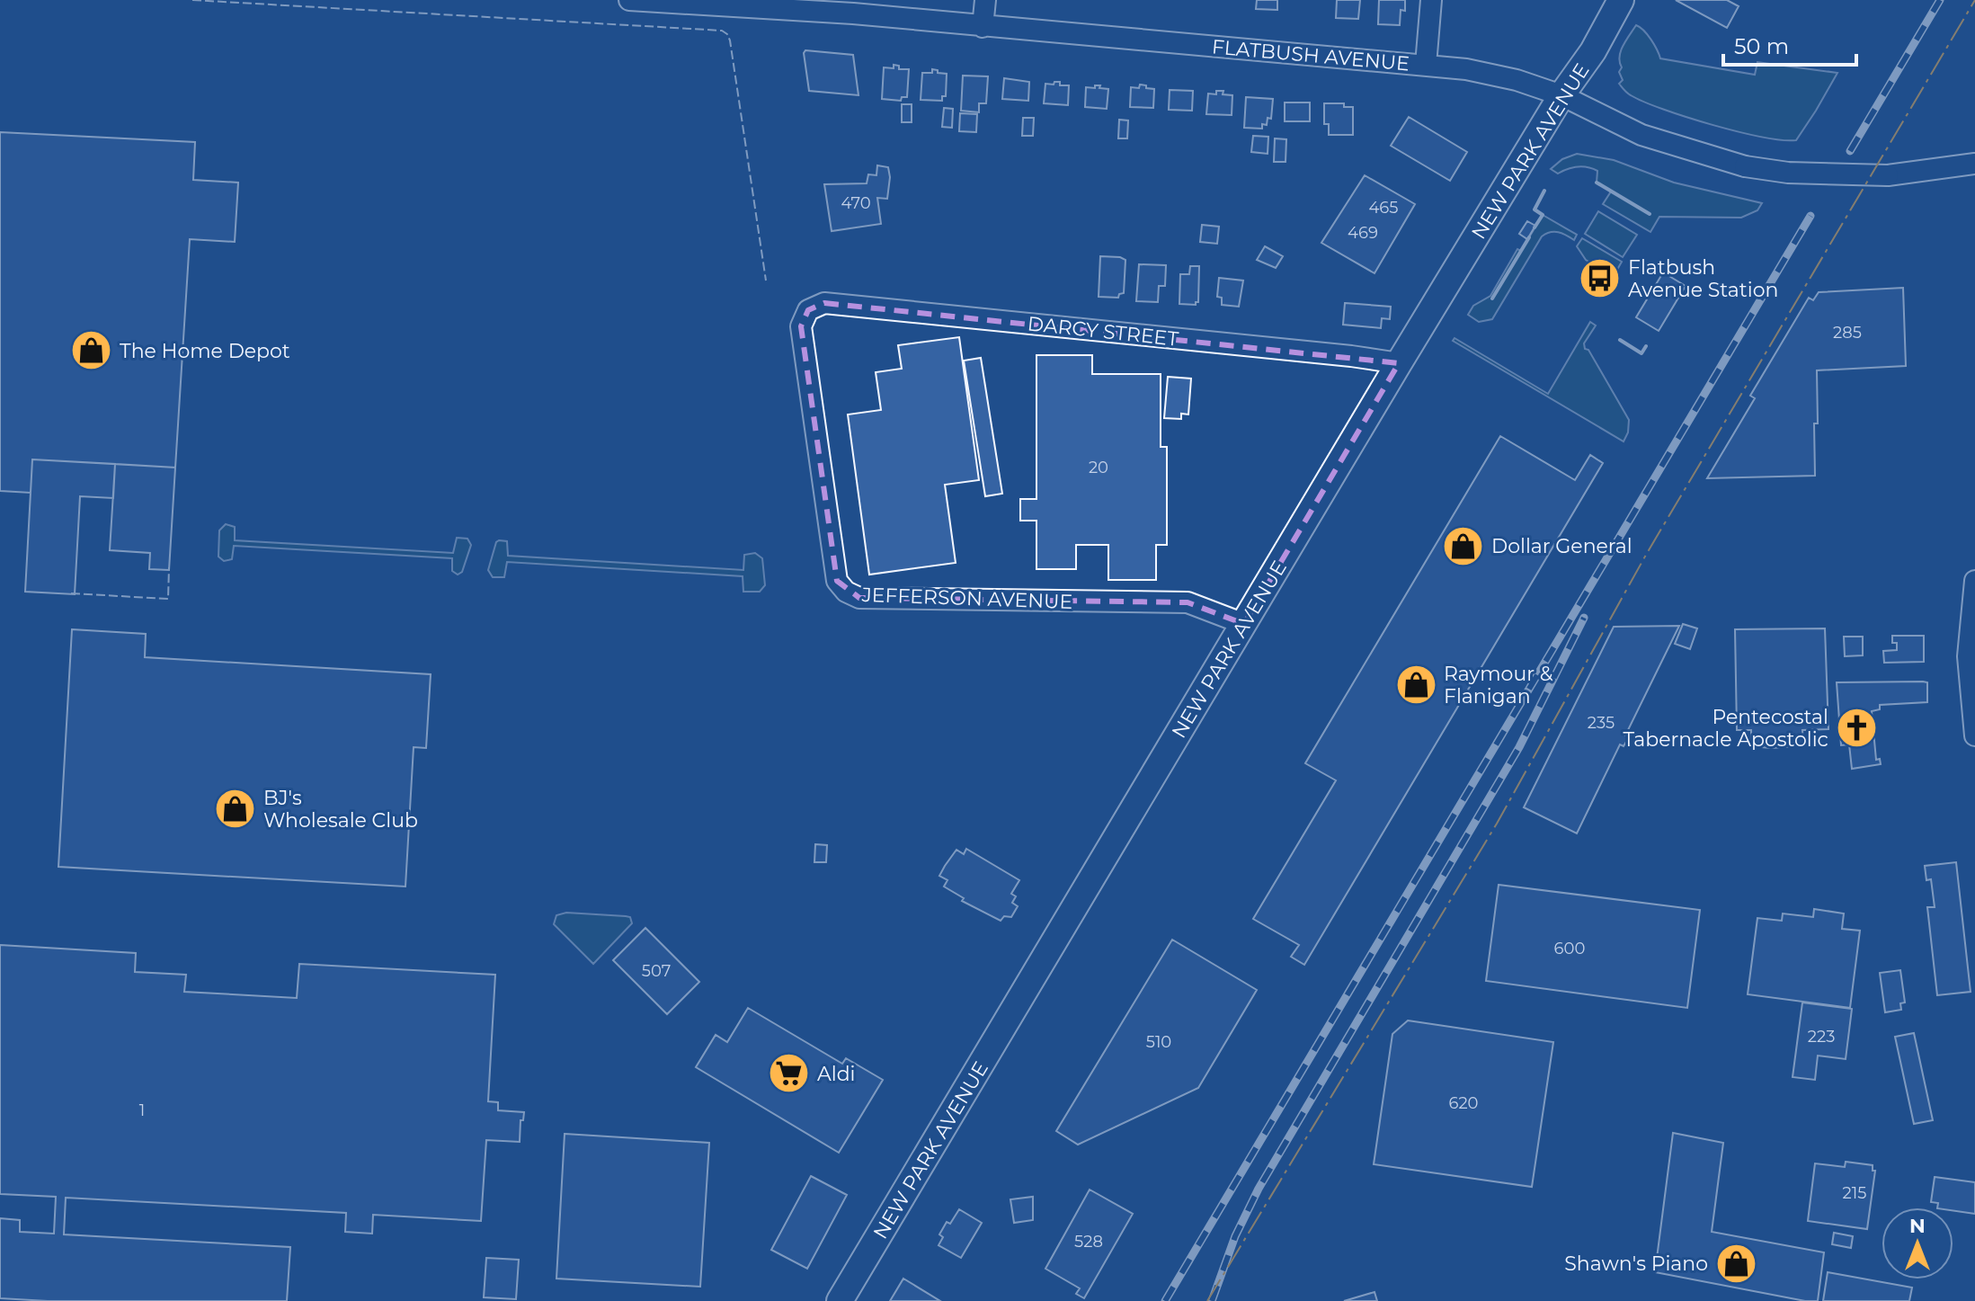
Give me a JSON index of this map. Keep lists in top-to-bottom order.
{
  "streets": {
    "main road": ["NEW PARK AVENUE"],
    "street": ["FLATBUSH AVENUE", "DARCY STREET", "JEFFERSON AVENUE"]
  },
  "crossings": [
    ["FLATBUSH AVENUE", "NEW PARK AVENUE"],
    ["NEW PARK AVENUE", "DARCY STREET"],
    ["NEW PARK AVENUE", "JEFFERSON AVENUE"],
    ["DARCY STREET", "JEFFERSON AVENUE"]
  ],
  "places": {
    "bus stop": ["Flatbush Avenue Station"],
    "shop": [
      "The Home Depot",
      "Dollar General",
      "Raymour & Flanigan",
      "BJ's Wholesale Club",
      "Shawn's Piano"
    ],
    "church": ["Pentecostal Tabernacle Apostolic"],
    "supermarket": ["Aldi"]
  },
  "house_numbers": [
    "470",
    "465",
    "469",
    "285",
    "20",
    "235",
    "600",
    "507",
    "223",
    "510",
    "620",
    "1",
    "215",
    "528"
  ],
  "scale_bar": "50 m",
  "north": "top"
}
